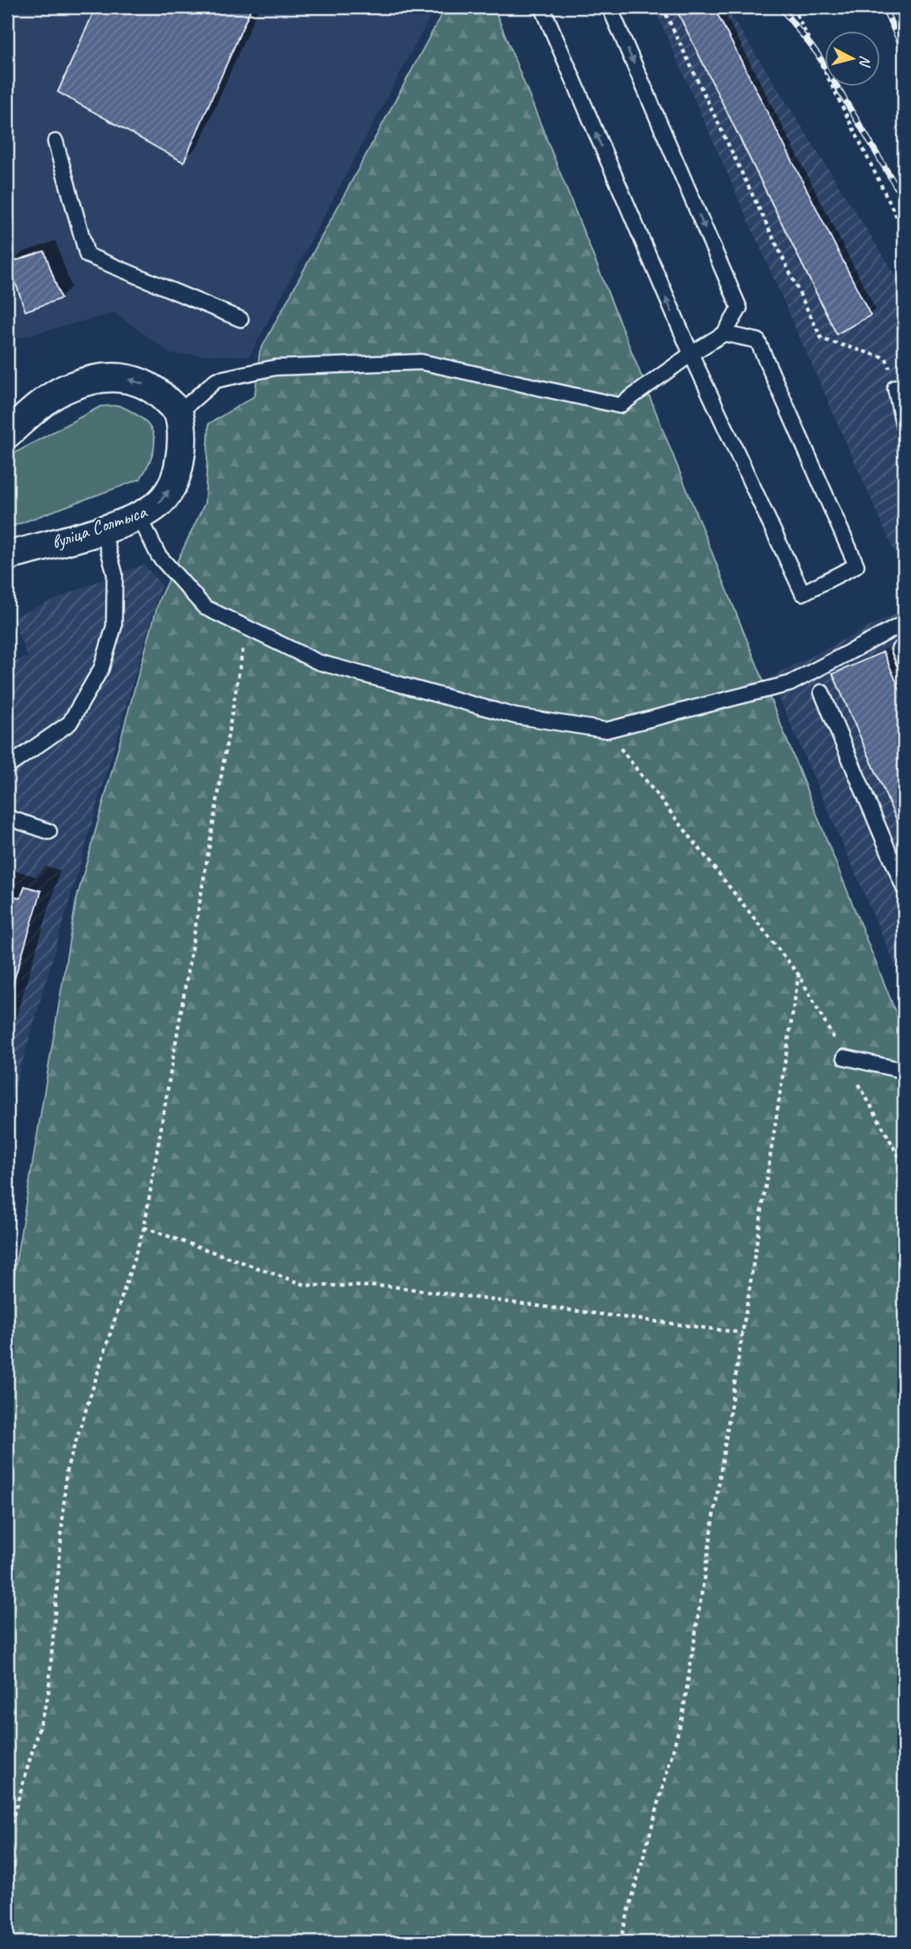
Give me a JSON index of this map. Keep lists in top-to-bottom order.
{
  "streets": {
    "street": ["вуліца Солтыса"]
  },
  "one_way": ["вуліца Солтыса"],
  "north": "right"
}
